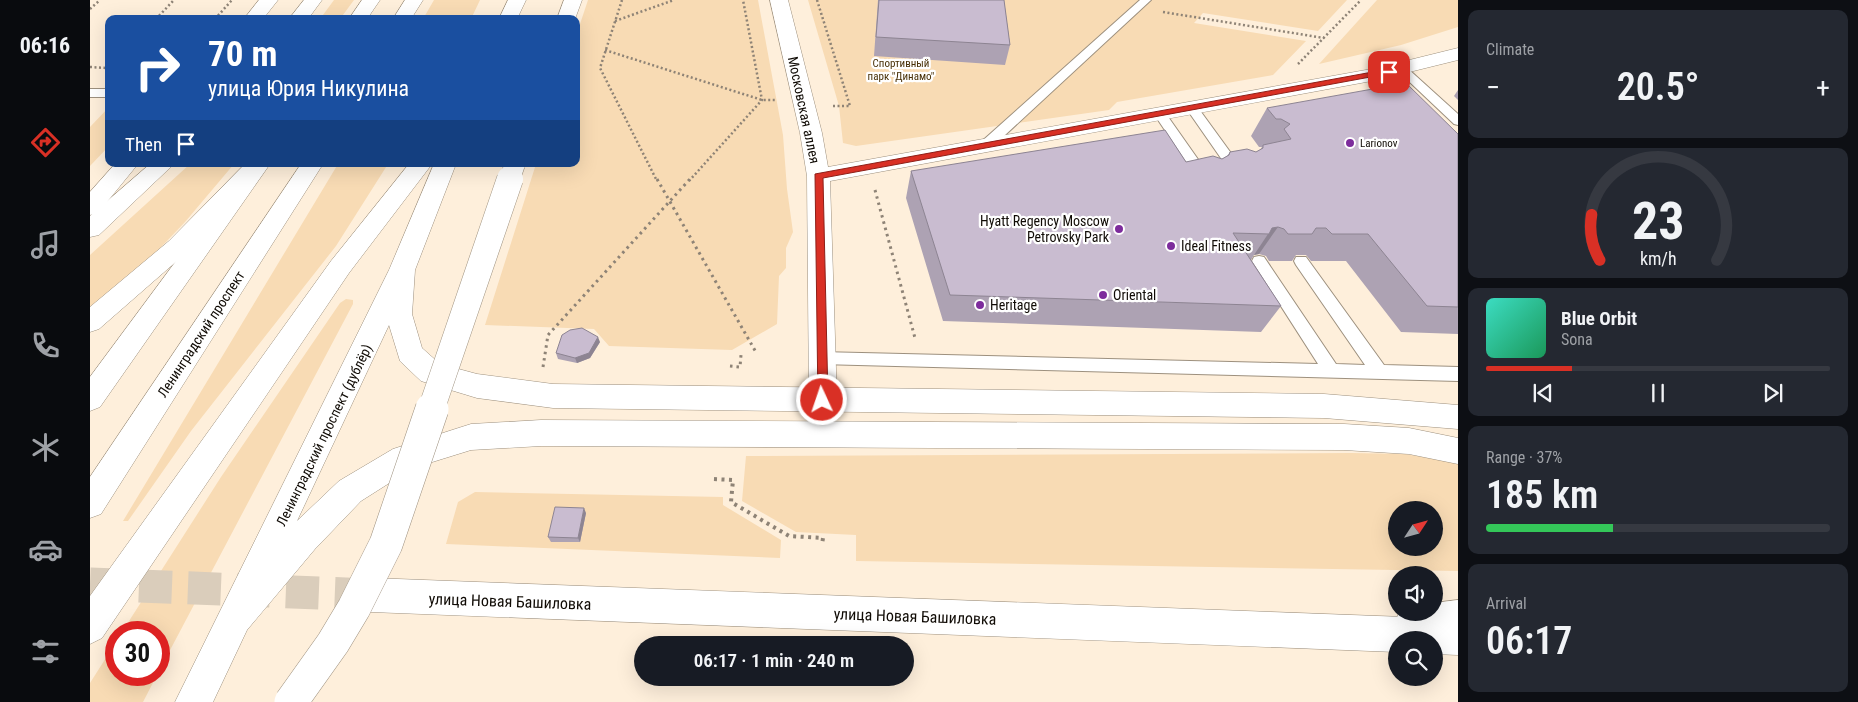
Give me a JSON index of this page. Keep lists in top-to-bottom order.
{
  "streets": {
    "main road": [
      "Московская аллея",
      "Ленинградский проспект",
      "Ленинградский проспект (дублёр)",
      "улица Новая Башиловка"
    ]
  },
  "parks": ["Спортивный парк \"Динамо\""],
  "places": [
    "Larionov",
    "Hyatt Regency Moscow Petrovsky Park",
    "Ideal Fitness",
    "Oriental",
    "Heritage"
  ],
  "north": "top right",
  "page": {
    "tabs": "06:16",
    "tile": [
      "Climate",
      ["Range · 37%", "185 km"],
      ["Arrival", "06:17"]
    ],
    "turn": ["70 m", "улица Юрия Никулина"],
    "heat": ["−", "20.5°", "+"],
    "then": "Then",
    "song": ["Blue Orbit", "Sona"],
    "limit": "30",
    "trip": "06:17 · 1 min · 240 m",
    "gauge": ["23", "km/h"]
  }
}
